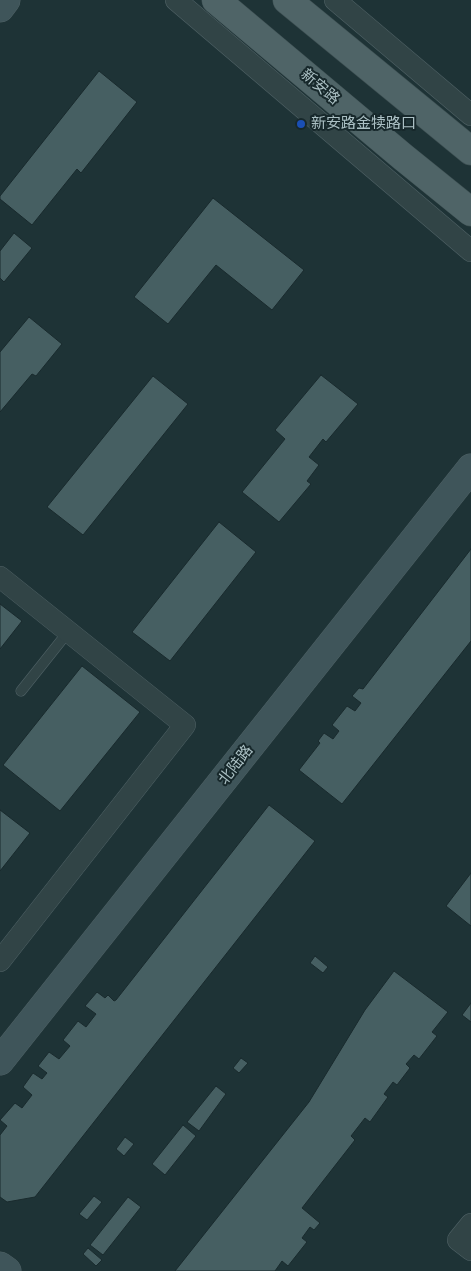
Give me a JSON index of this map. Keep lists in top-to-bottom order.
{
  "streets": {
    "main road": ["新安路"],
    "street": ["北陆路"]
  },
  "places": ["新安路金犊路口"]
}
